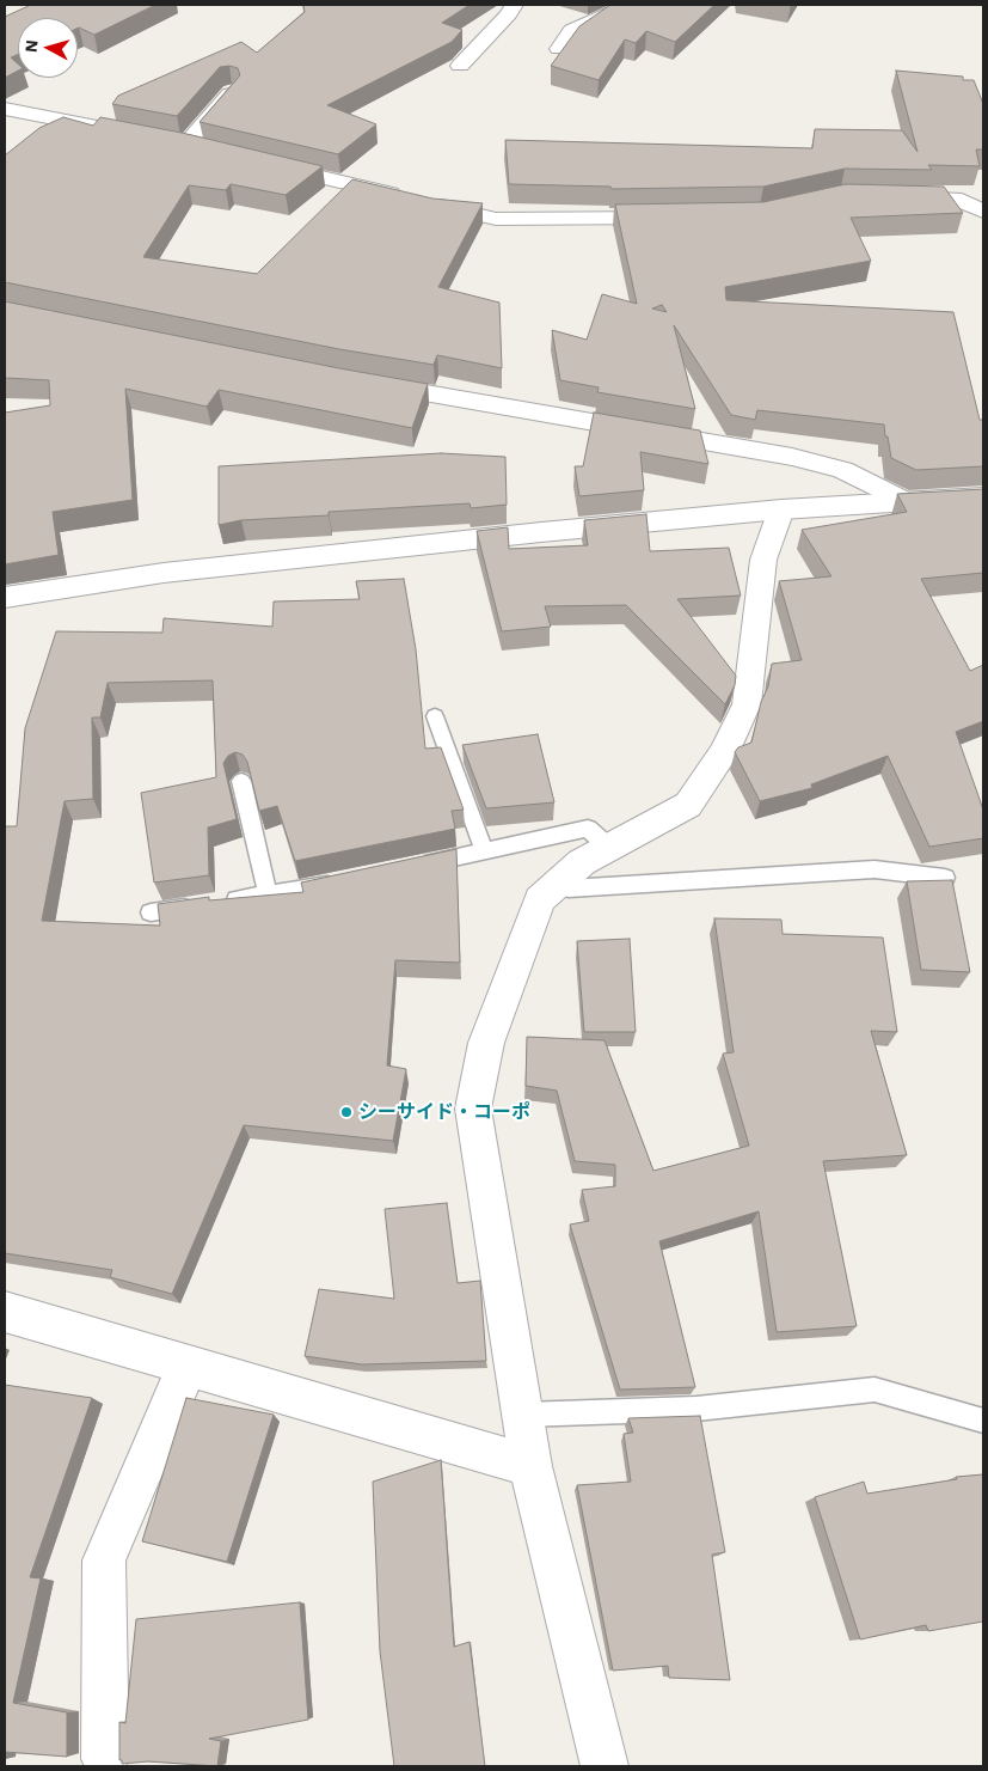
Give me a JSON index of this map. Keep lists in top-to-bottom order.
{
  "places": ["シーサイド・コーポ"],
  "north": "left"
}
